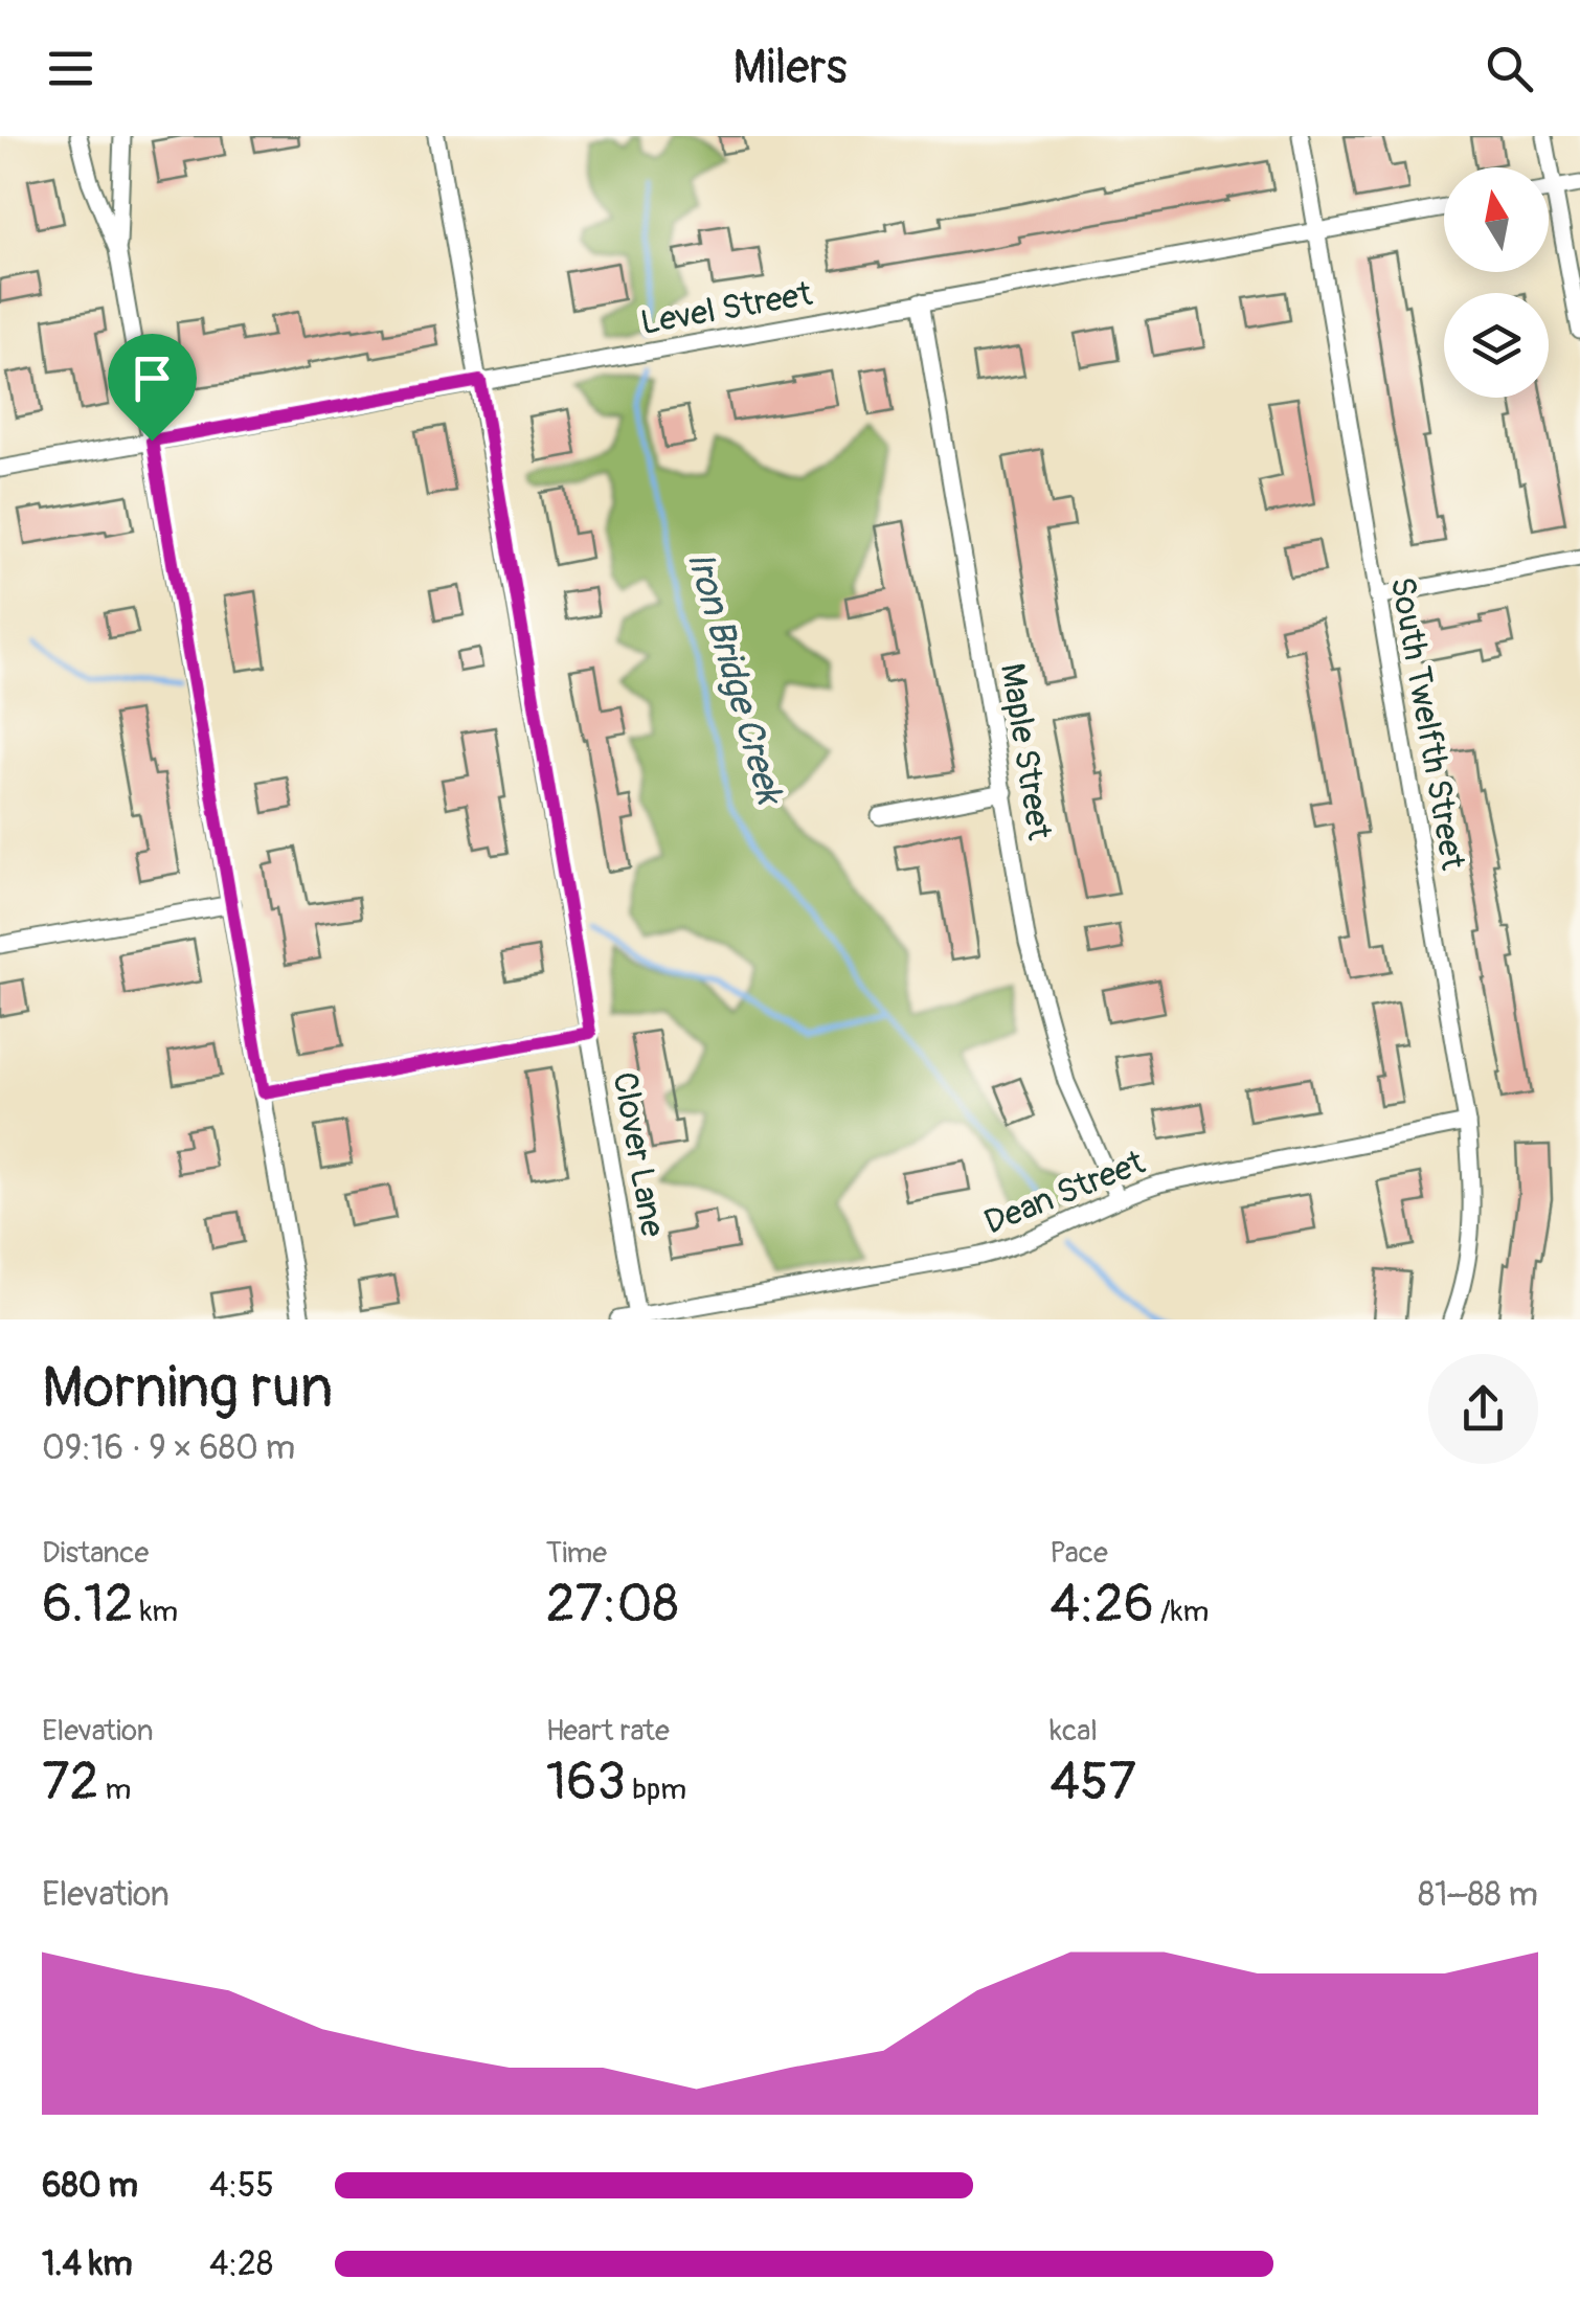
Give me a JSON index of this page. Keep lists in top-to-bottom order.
{
  "streets": {
    "street": [
      "Level Street",
      "South Twelfth Street",
      "Maple Street",
      "Clover Lane",
      "Dean Street"
    ]
  },
  "crossings": [
    ["Level Street", "South Twelfth Street"],
    ["Level Street", "Maple Street"],
    ["Level Street", "Clover Lane"],
    ["South Twelfth Street", "Dean Street"],
    ["Maple Street", "Dean Street"],
    ["Clover Lane", "Dean Street"]
  ],
  "water": ["Iron Bridge Creek"],
  "north": "top",
  "page": {
    "header": "Milers",
    "heading": ["Morning run", "09:16 · 9 × 680 m"],
    "stats": [
      ["Distance", "6.12 km"],
      ["Time", "27:08"],
      ["Pace", "4:26 /km"],
      ["Elevation", "72 m"],
      ["Heart rate", "163 bpm"],
      ["kcal", "457"]
    ],
    "chart": ["Elevation", "81–88 m"],
    "list": [
      {
        "name": "680 m",
        "note": "4:55"
      },
      {
        "name": "1.4 km",
        "note": "4:28"
      }
    ]
  }
}
